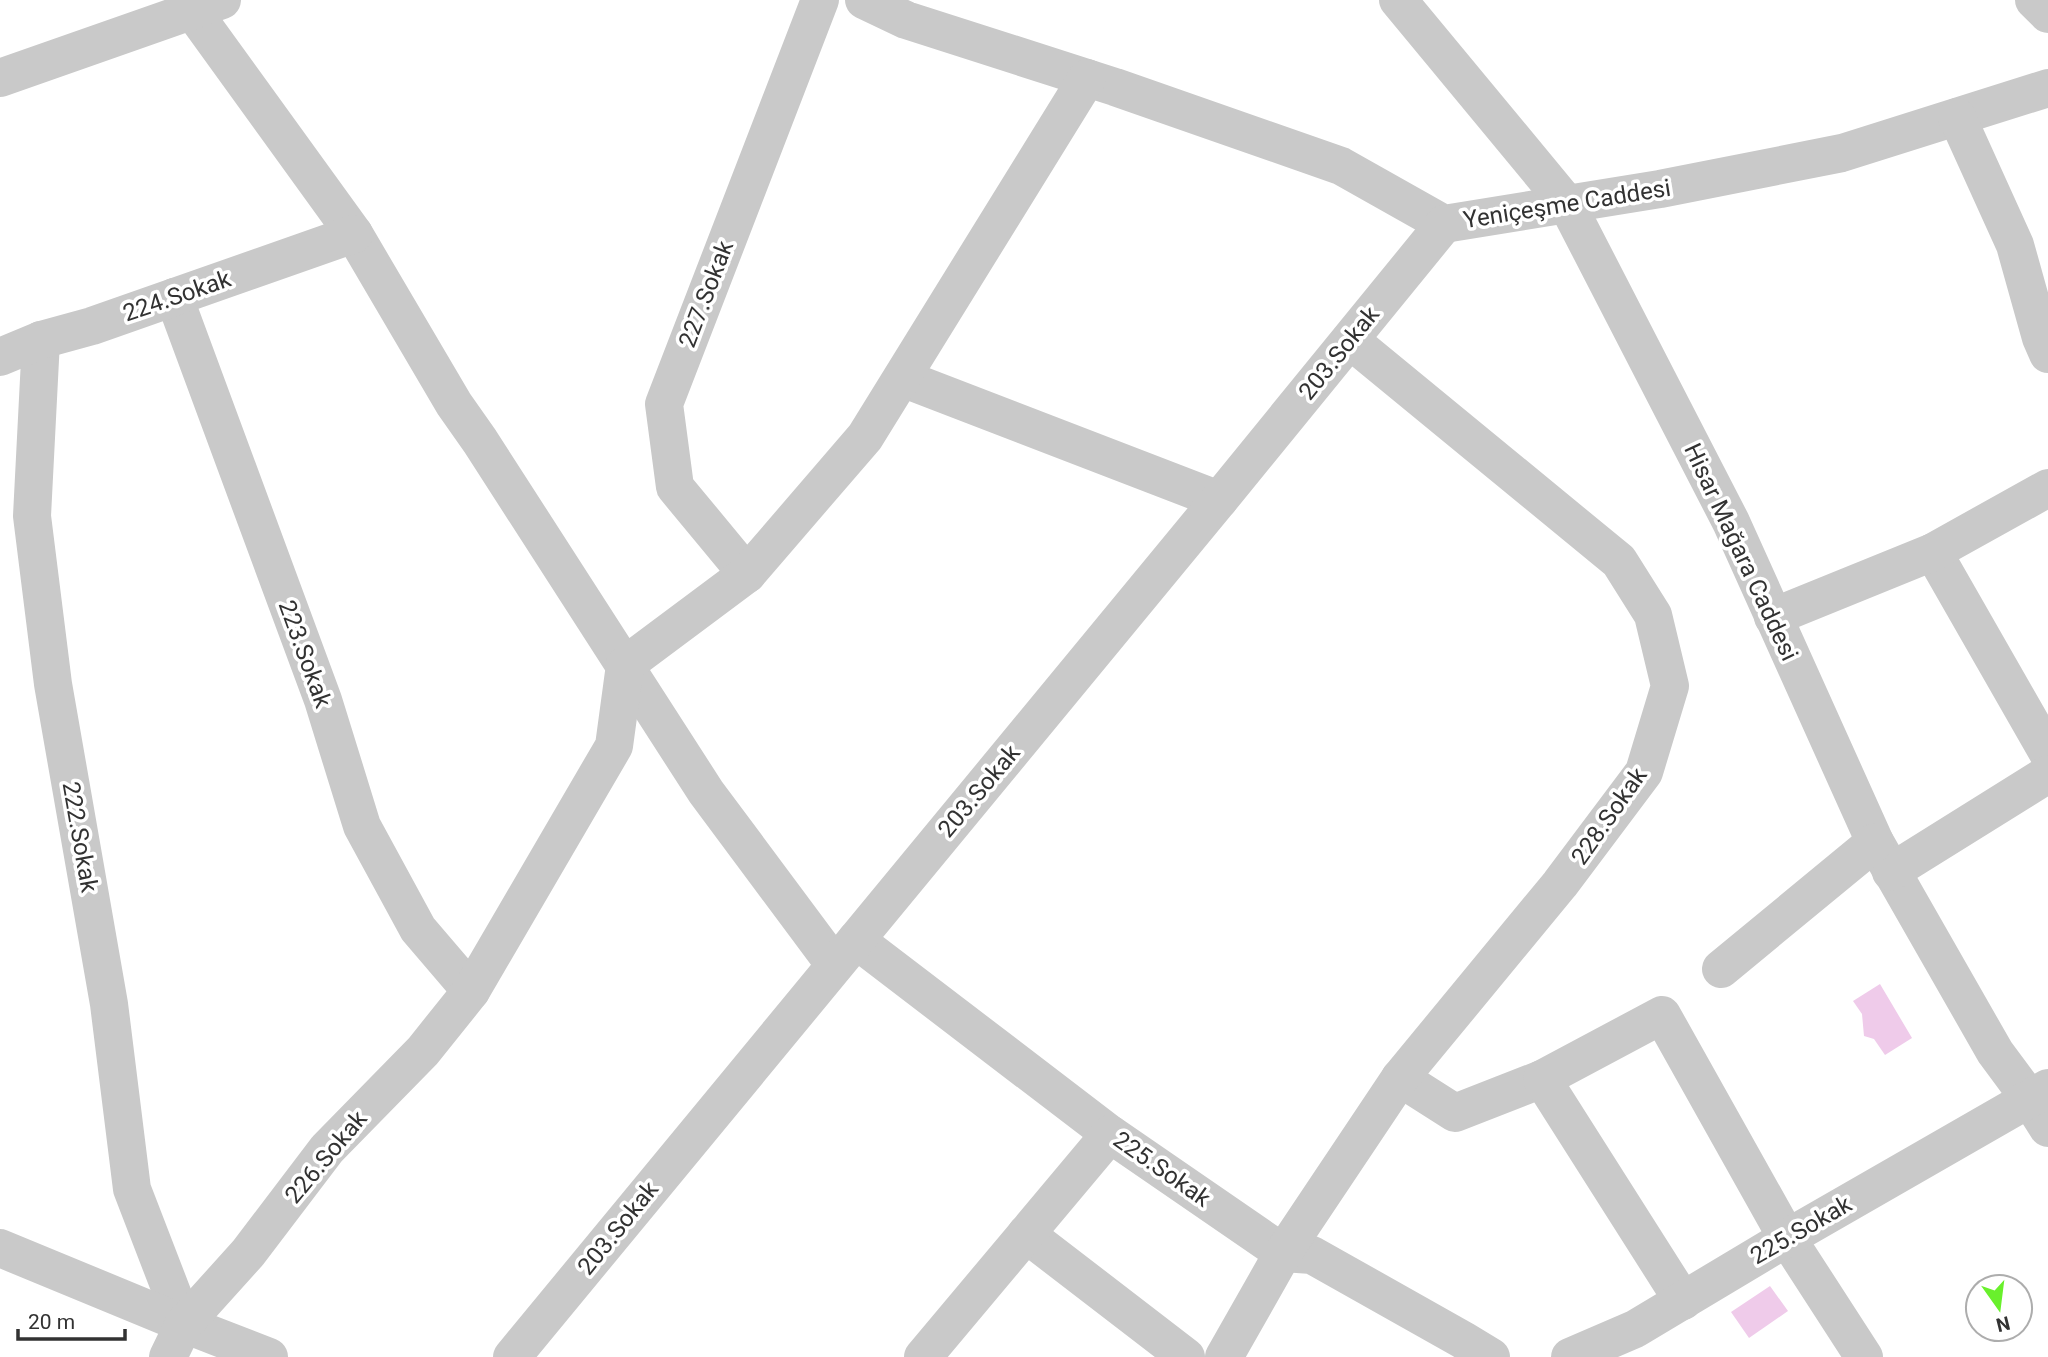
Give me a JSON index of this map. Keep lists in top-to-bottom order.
{
  "streets": {
    "street": [
      "Yeniçeşme Caddesi",
      "227.Sokak",
      "224.Sokak",
      "203.Sokak",
      "Hisar Mağara Caddesi",
      "223.Sokak",
      "228.Sokak",
      "222.Sokak",
      "226.Sokak",
      "225.Sokak"
    ]
  },
  "crossings": [
    ["Yeniçeşme Caddesi", "203.Sokak"],
    ["Yeniçeşme Caddesi", "Hisar Mağara Caddesi"],
    ["224.Sokak", "223.Sokak"],
    ["224.Sokak", "222.Sokak"],
    ["224.Sokak", "225.Sokak"],
    ["203.Sokak", "228.Sokak"],
    ["203.Sokak", "225.Sokak"],
    ["Hisar Mağara Caddesi", "225.Sokak"],
    ["223.Sokak", "226.Sokak"],
    ["228.Sokak", "225.Sokak"],
    ["222.Sokak", "226.Sokak"],
    ["226.Sokak", "225.Sokak"]
  ],
  "scale_bar": "20 m",
  "north": "bottom"
}
